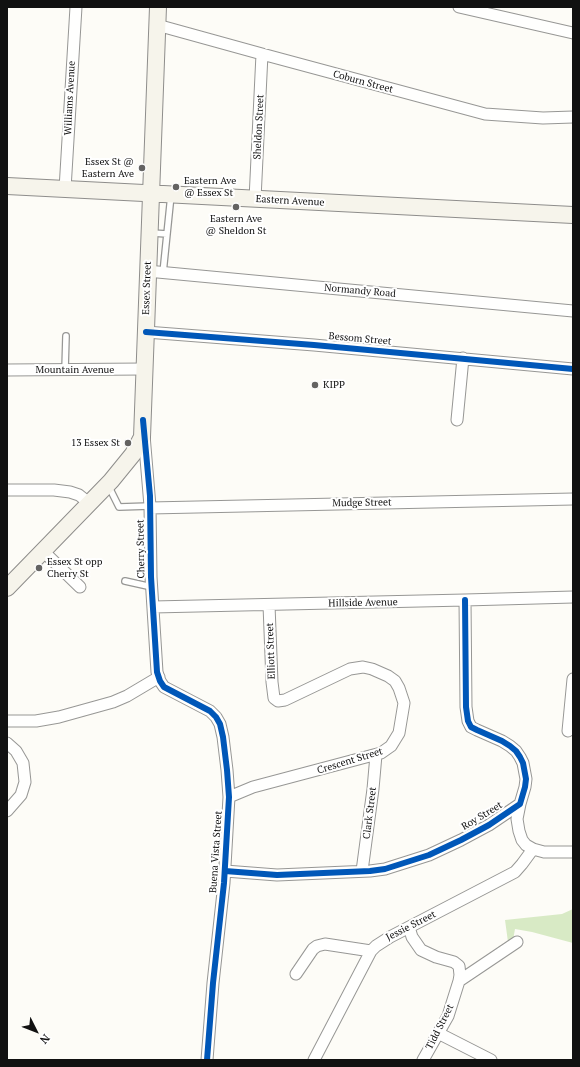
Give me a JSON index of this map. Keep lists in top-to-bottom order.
{
  "streets": {
    "main road": ["Eastern Avenue", "Essex Street"],
    "street": [
      "Coburn Street",
      "Williams Avenue",
      "Sheldon Street",
      "Normandy Road",
      "Bessom Street",
      "Mountain Avenue",
      "Mudge Street",
      "Cherry Street",
      "Hillside Avenue",
      "Elliott Street",
      "Crescent Street",
      "Clark Street",
      "Roy Street",
      "Buena Vista Street",
      "Jessie Street",
      "Tidd Street"
    ]
  },
  "crossings": [
    ["Coburn Street", "Sheldon Street"],
    ["Coburn Street", "Essex Street"],
    ["Williams Avenue", "Eastern Avenue"],
    ["Sheldon Street", "Eastern Avenue"],
    ["Eastern Avenue", "Essex Street"],
    ["Essex Street", "Normandy Road"],
    ["Essex Street", "Bessom Street"],
    ["Essex Street", "Mountain Avenue"],
    ["Essex Street", "Cherry Street"],
    ["Mudge Street", "Cherry Street"],
    ["Cherry Street", "Hillside Avenue"],
    ["Cherry Street", "Buena Vista Street"],
    ["Hillside Avenue", "Elliott Street"],
    ["Elliott Street", "Crescent Street"],
    ["Crescent Street", "Clark Street"],
    ["Crescent Street", "Buena Vista Street"],
    ["Clark Street", "Roy Street"],
    ["Roy Street", "Buena Vista Street"]
  ],
  "places": [
    "Essex St @ Eastern Ave",
    "Eastern Ave @ Essex St",
    "Eastern Ave @ Sheldon St",
    "KIPP",
    "13 Essex St",
    "Essex St opp Cherry St"
  ],
  "north": "bottom right"
}
